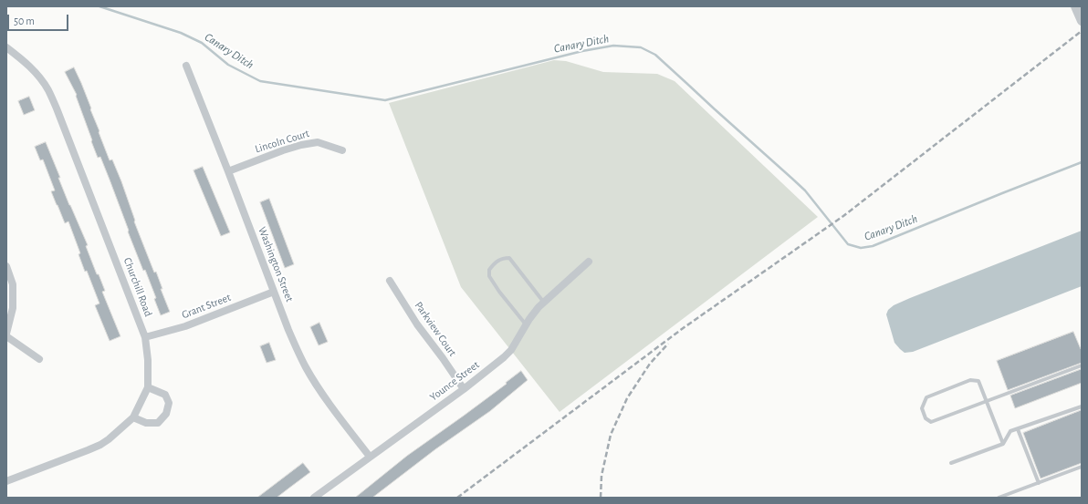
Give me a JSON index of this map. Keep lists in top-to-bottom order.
{
  "streets": {
    "street": [
      "Lincoln Court",
      "Washington Street",
      "Churchill Road",
      "Grant Street",
      "Parkview Court",
      "Younce Street"
    ]
  },
  "crossings": [
    ["Lincoln Court", "Washington Street"],
    ["Washington Street", "Grant Street"],
    ["Washington Street", "Younce Street"],
    ["Churchill Road", "Grant Street"],
    ["Parkview Court", "Younce Street"]
  ],
  "water": ["Canary Ditch"],
  "scale_bar": "50 m"
}
